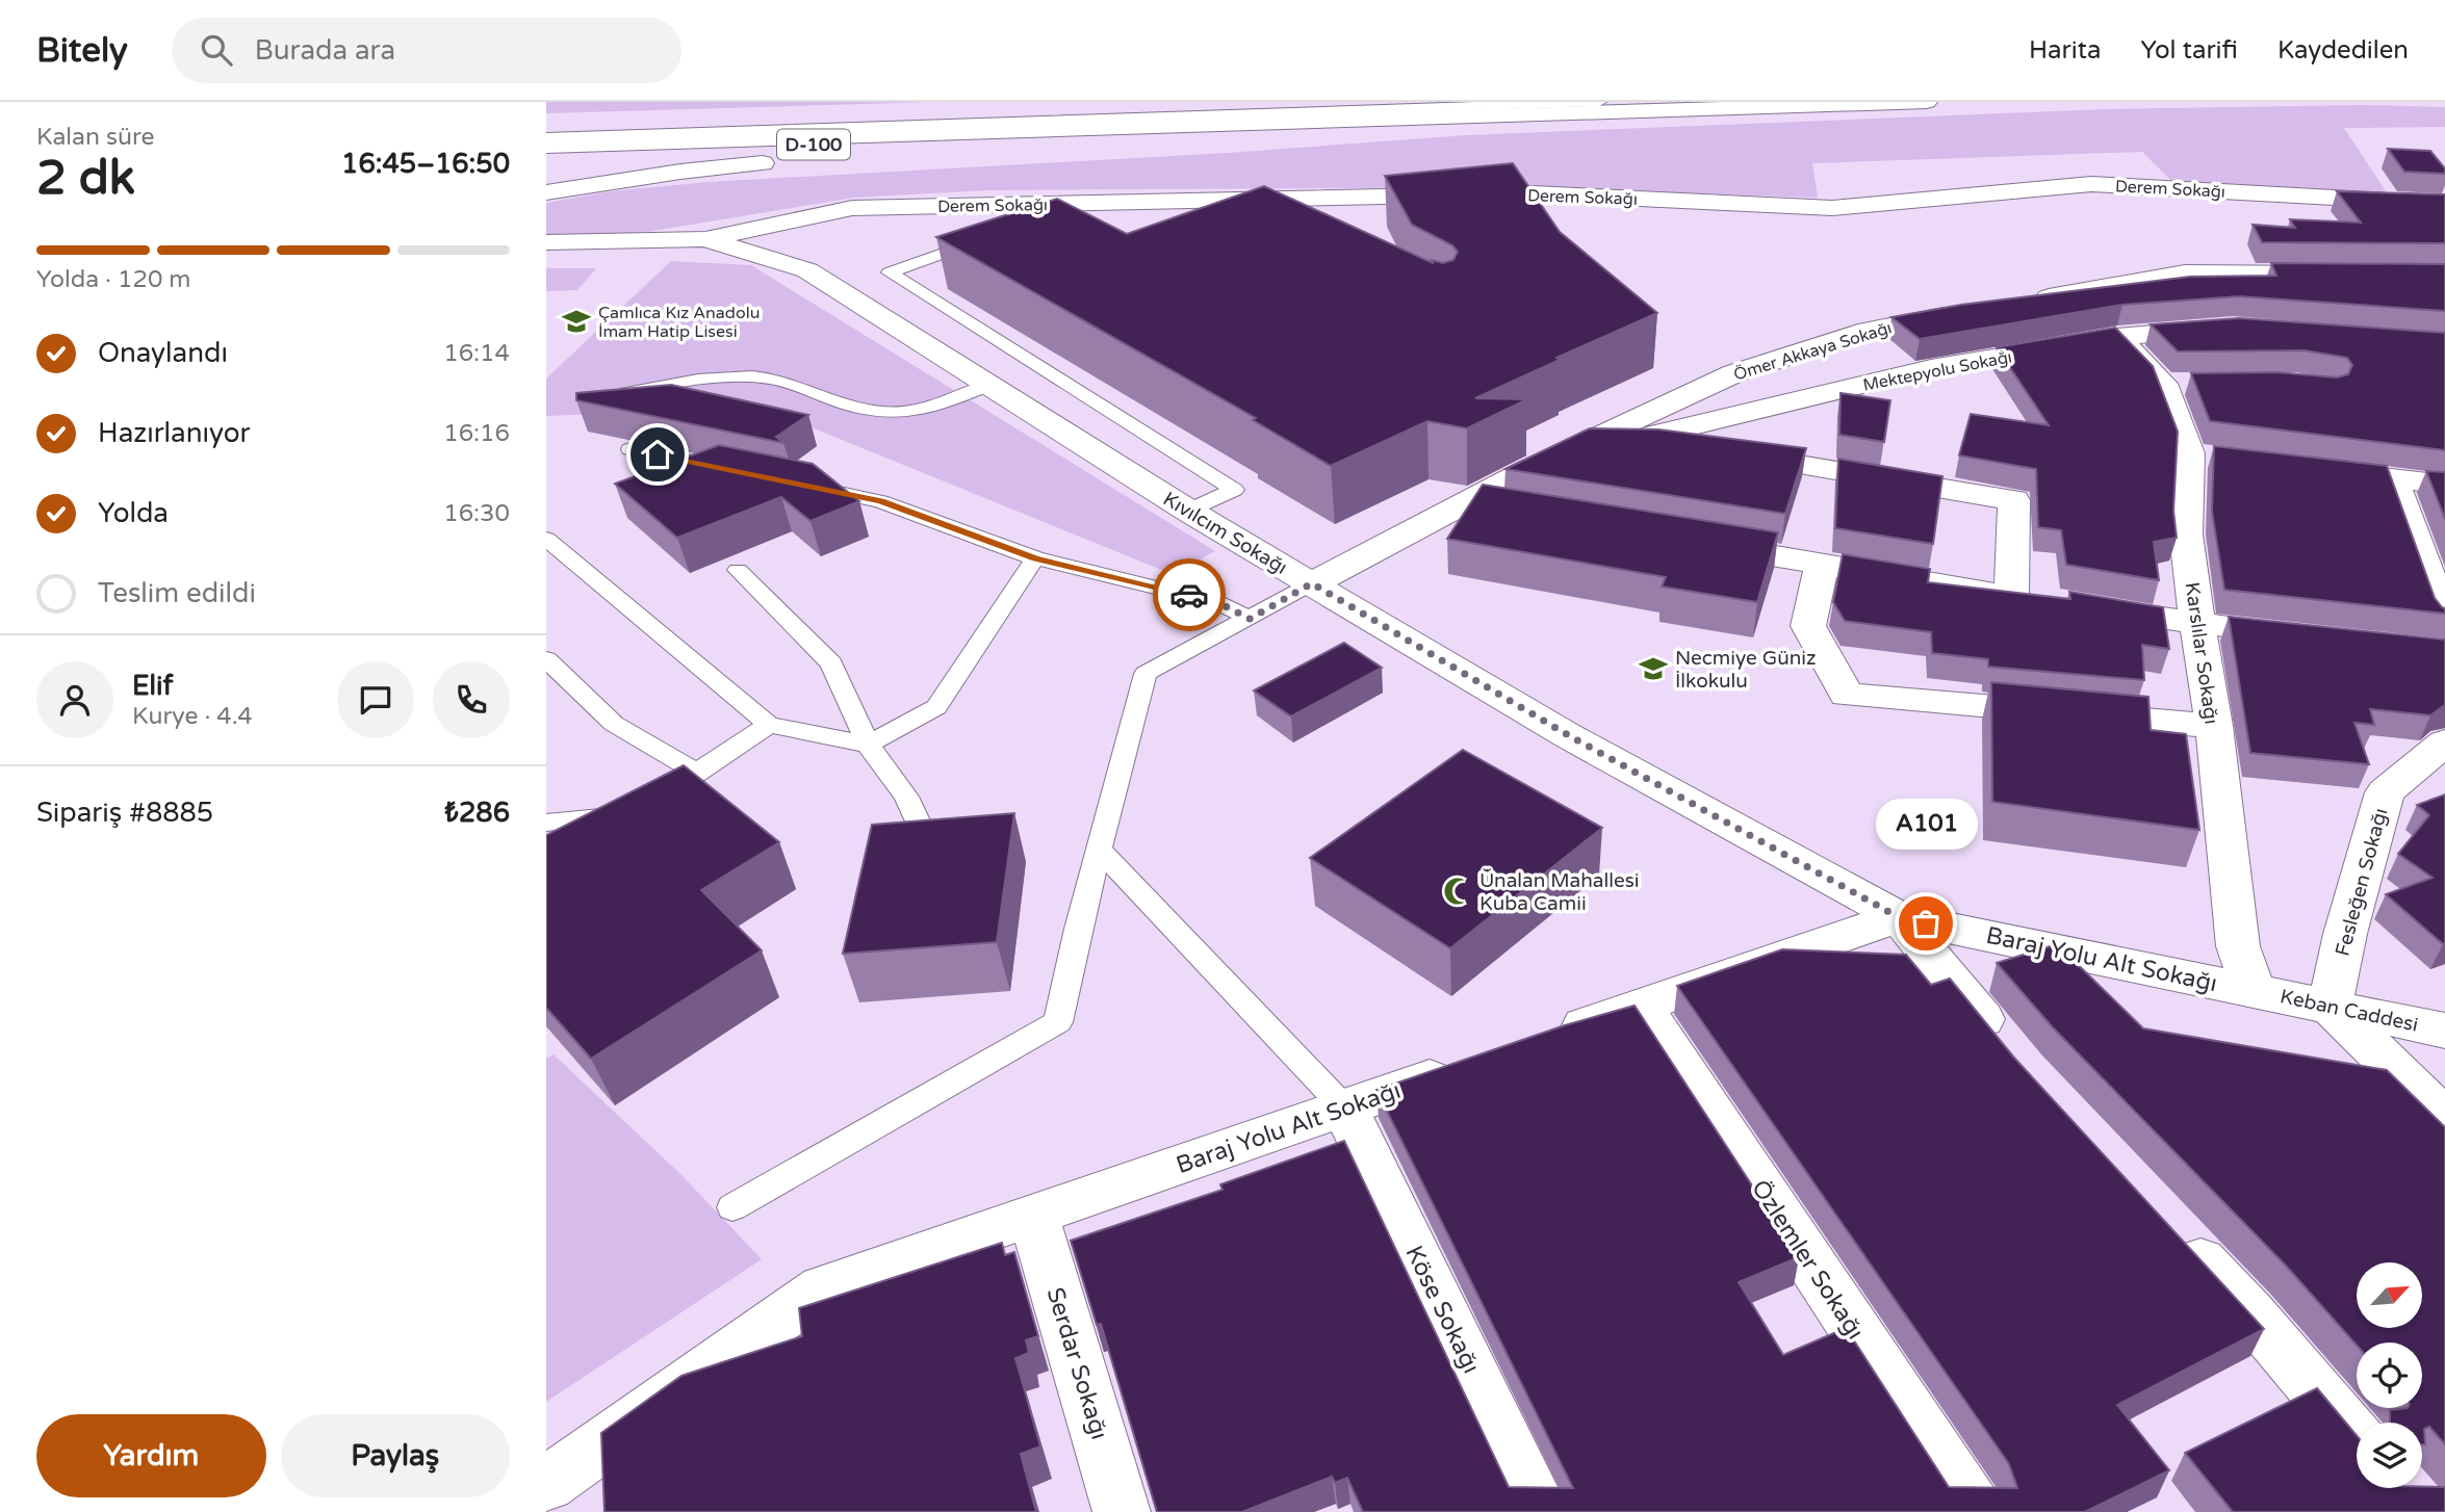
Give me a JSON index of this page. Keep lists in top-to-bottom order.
{
  "streets": {
    "main road": [
      "D-100",
      "Derem Sokağı",
      "Ömer Akkaya Sokağı",
      "Mektepyolu Sokağı",
      "Kıvılcım Sokağı",
      "Karslılar Sokağı",
      "Fesleğen Sokağı",
      "Baraj Yolu Alt Sokağı",
      "Keban Caddesi",
      "Özlemler Sokağı",
      "Köse Sokağı",
      "Serdar Sokağı"
    ]
  },
  "crossings": [
    ["Derem Sokağı", "Kıvılcım Sokağı"],
    ["Ömer Akkaya Sokağı", "Mektepyolu Sokağı"],
    ["Ömer Akkaya Sokağı", "Kıvılcım Sokağı"],
    ["Mektepyolu Sokağı", "Karslılar Sokağı"],
    ["Kıvılcım Sokağı", "Baraj Yolu Alt Sokağı"],
    ["Karslılar Sokağı", "Baraj Yolu Alt Sokağı"],
    ["Karslılar Sokağı", "Keban Caddesi"],
    ["Fesleğen Sokağı", "Keban Caddesi"],
    ["Baraj Yolu Alt Sokağı", "Keban Caddesi"],
    ["Baraj Yolu Alt Sokağı", "Köse Sokağı"],
    ["Baraj Yolu Alt Sokağı", "Serdar Sokağı"]
  ],
  "places": {
    "school or university": ["Çamlıca Kız Anadolu İmam Hatip Lisesi", "Necmiye Güniz İlkokulu"],
    "mosque": ["Ünalan Mahallesi Kuba Camii"],
    "other": ["A101"]
  },
  "north": "top right",
  "page": {
    "header": "Bitely",
    "search": "Burada ara",
    "nav": ["Harita", "Yol tarifi", "Kaydedilen"],
    "heading": ["2 dk", "Kalan süre", "16:45–16:50"],
    "panel": [
      "Elif",
      "Kurye · 4.4",
      "Sipariş #8885",
      "₺286"
    ],
    "bar": "Yolda · 120 m",
    "list": [
      ["Onaylandı", "16:14"],
      ["Hazırlanıyor", "16:16"],
      ["Yolda", "16:30"],
      "Teslim edildi"
    ],
    "bubble": "A101",
    "buttons": ["Yardım", "Paylaş"]
  }
}
